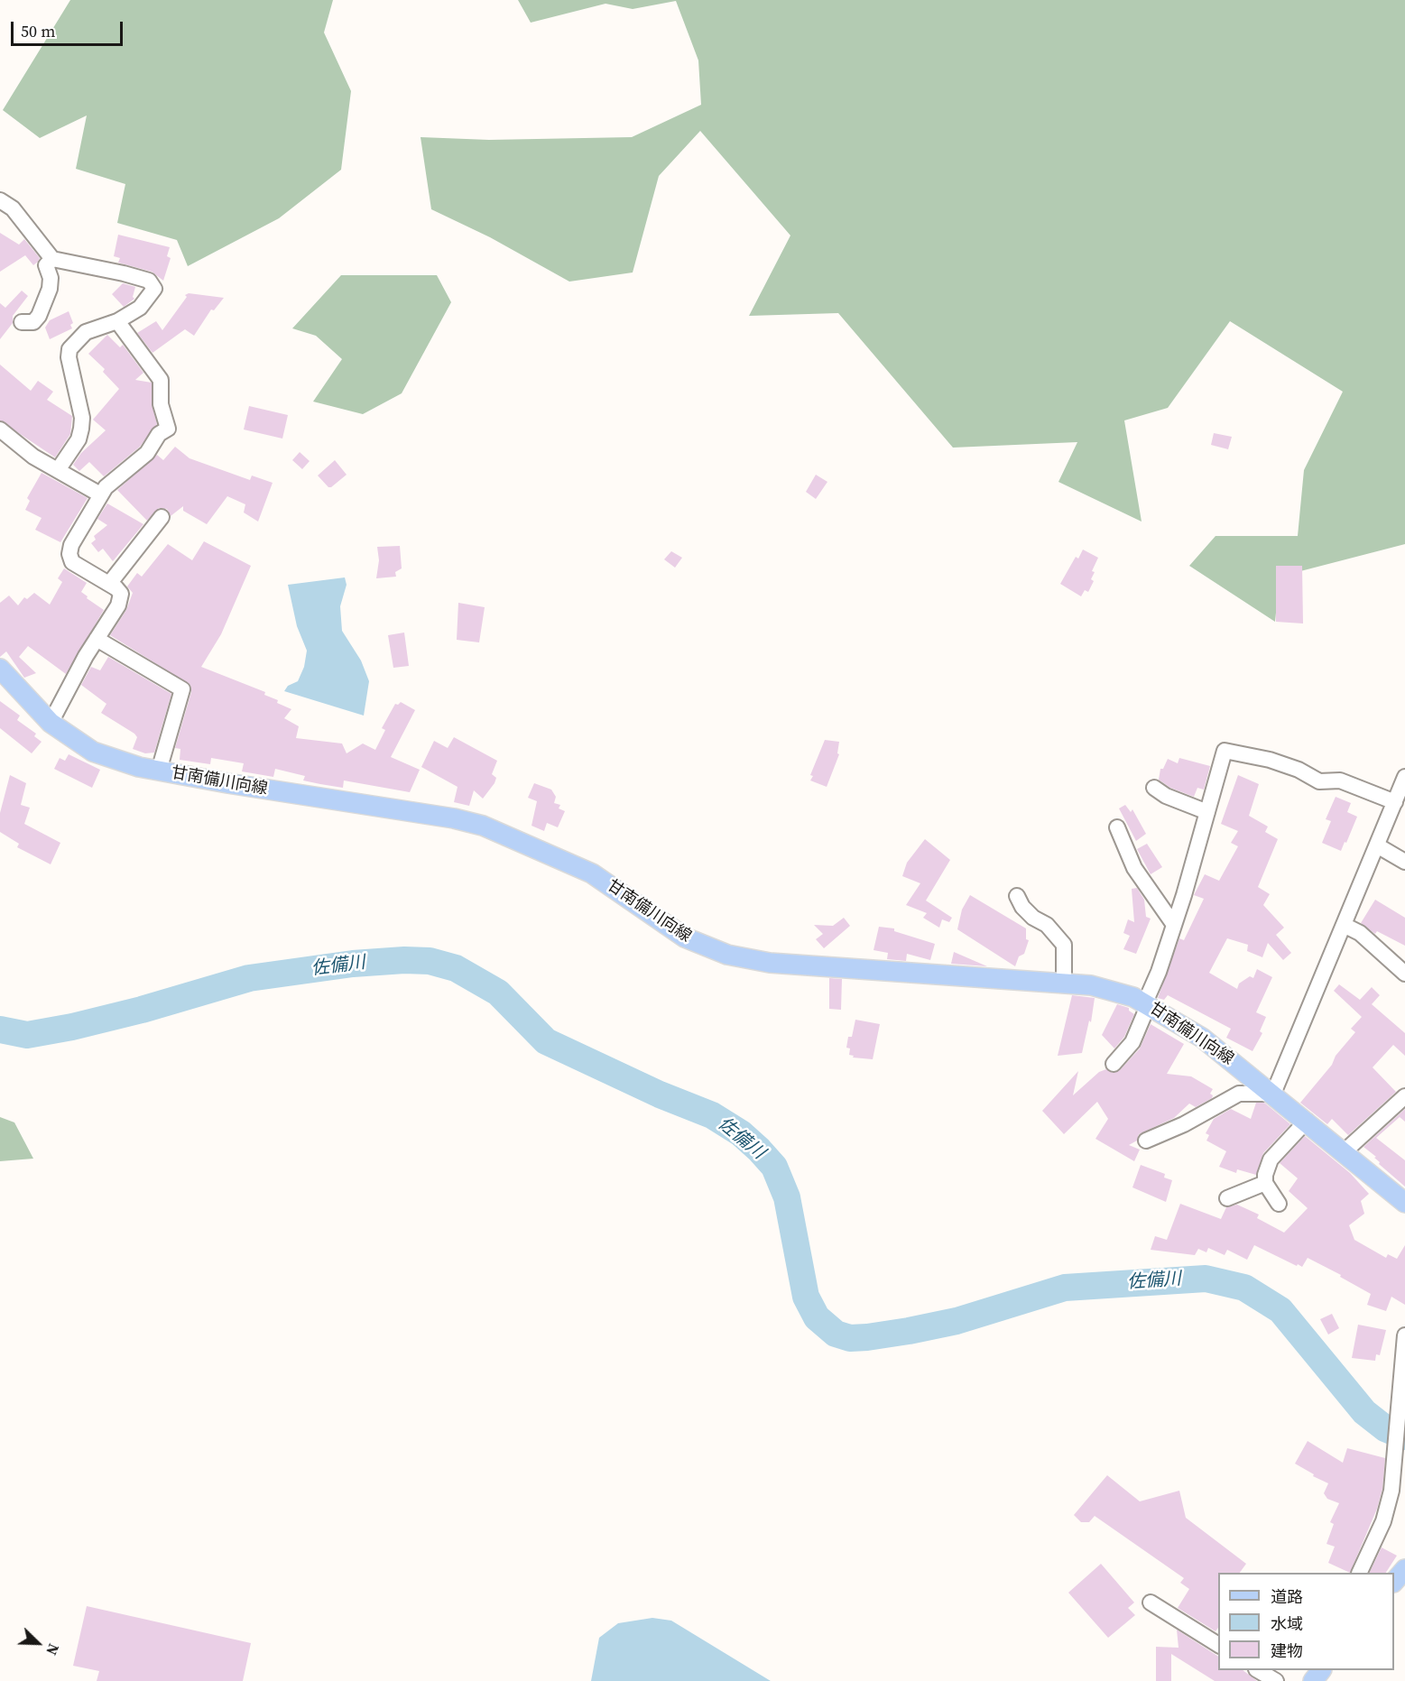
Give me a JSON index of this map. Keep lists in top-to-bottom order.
{
  "streets": {
    "main road": ["甘南備川向線"]
  },
  "water": ["佐備川"],
  "legend": ["道路", "水域", "建物"],
  "scale_bar": "50 m",
  "north": "bottom right"
}
